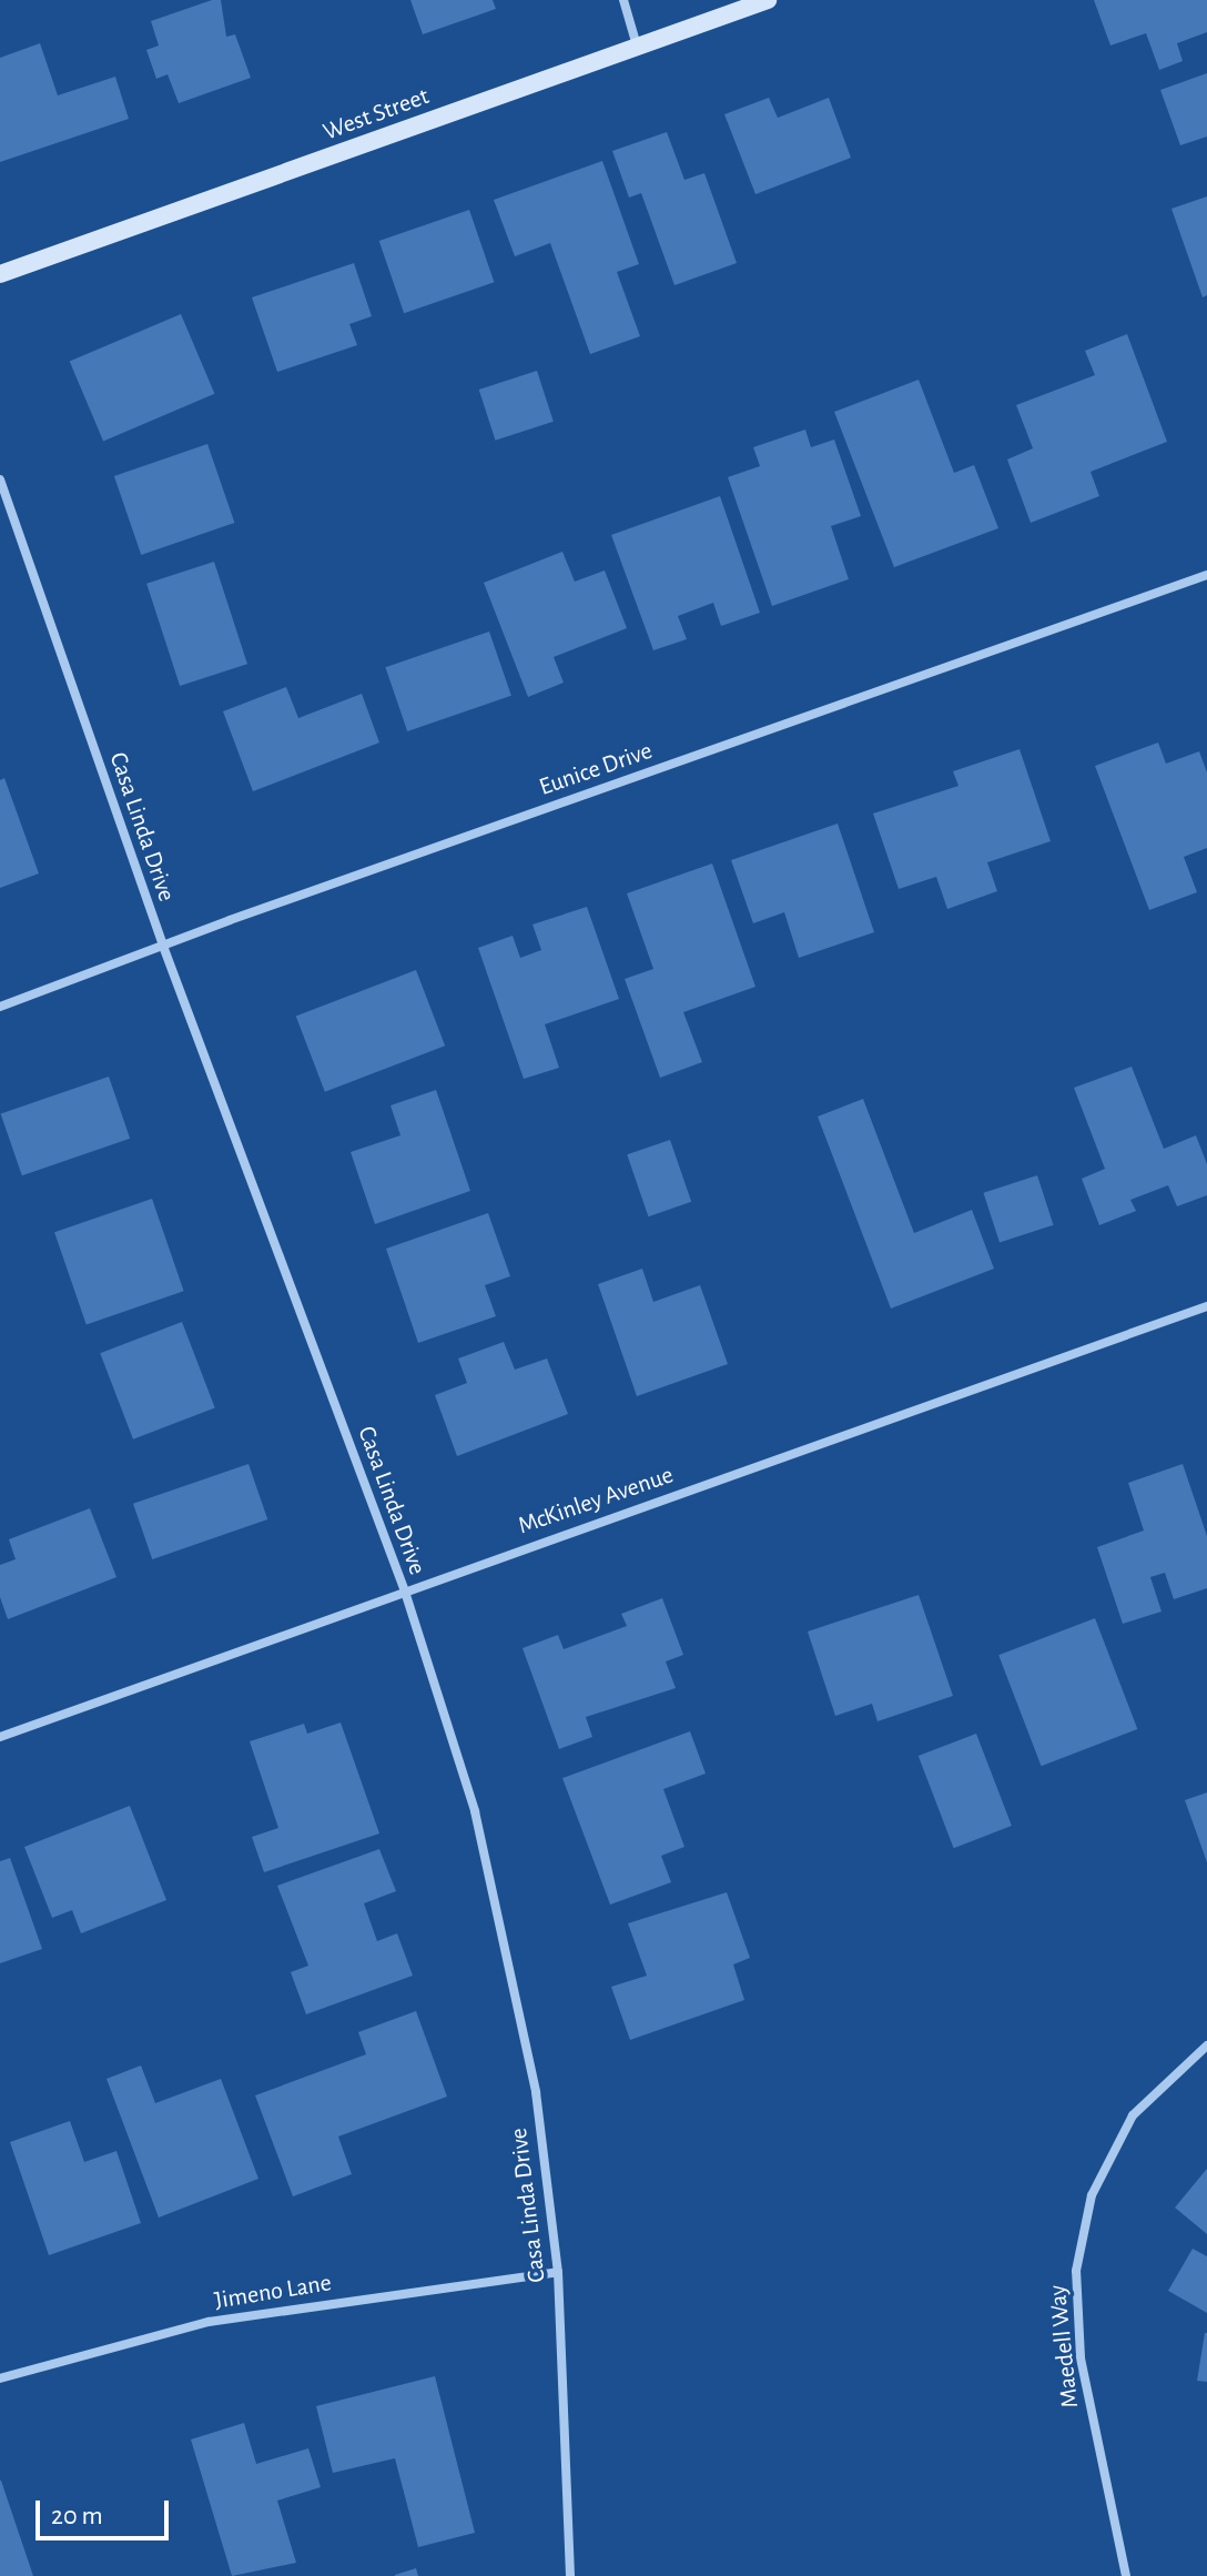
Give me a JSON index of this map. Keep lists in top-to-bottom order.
{
  "streets": {
    "main road": ["West Street"],
    "street": [
      "Eunice Drive",
      "Casa Linda Drive",
      "McKinley Avenue",
      "Jimeno Lane",
      "Maedell Way"
    ]
  },
  "crossings": [
    ["Eunice Drive", "Casa Linda Drive"],
    ["Casa Linda Drive", "McKinley Avenue"],
    ["Casa Linda Drive", "Jimeno Lane"]
  ],
  "scale_bar": "20 m"
}
